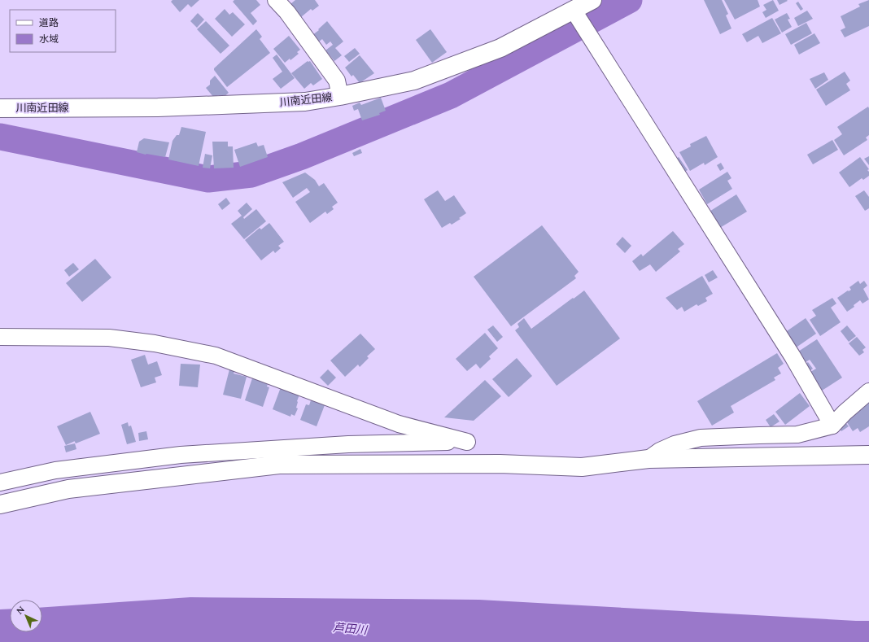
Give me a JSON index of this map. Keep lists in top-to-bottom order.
{
  "streets": {
    "street": ["川南近田線"]
  },
  "water": ["芦田川"],
  "legend": ["道路", "水域"],
  "north": "top left"
}
